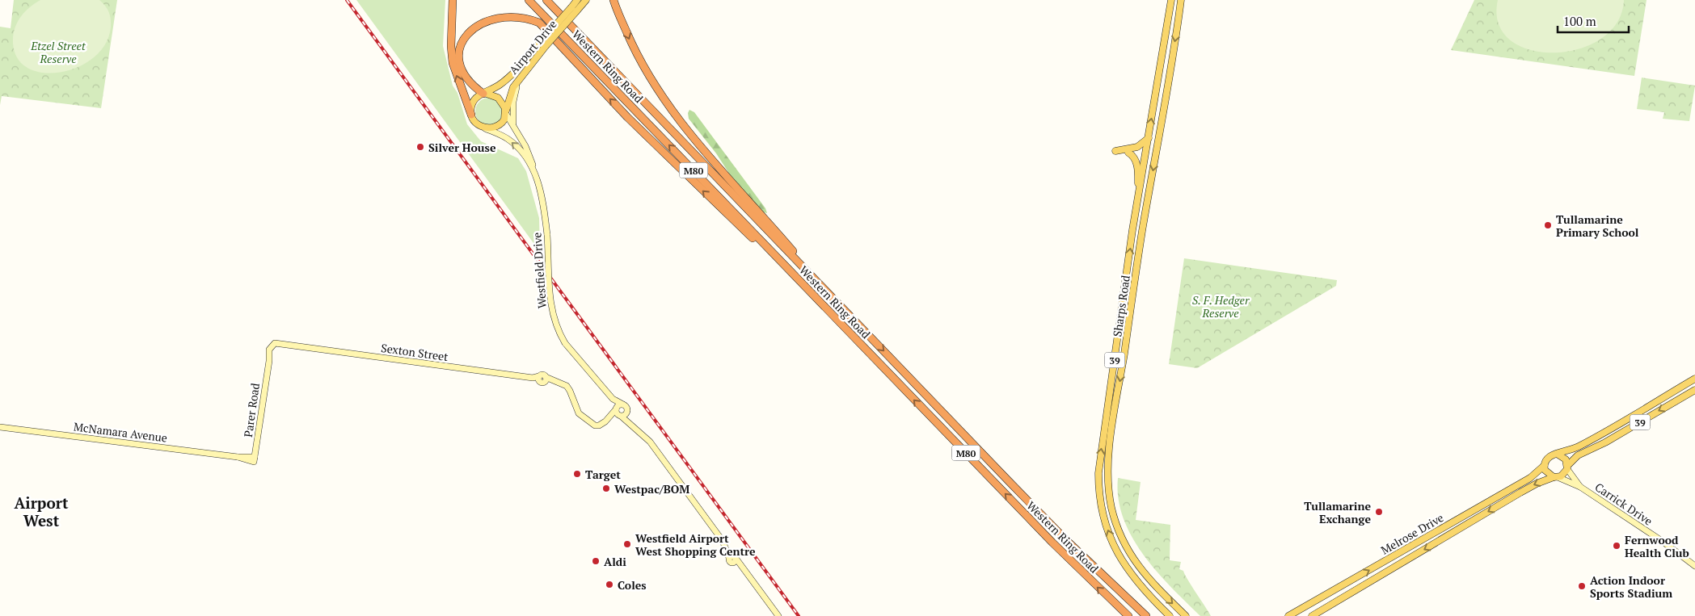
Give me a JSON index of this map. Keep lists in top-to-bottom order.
{
  "streets": {
    "highway": ["Western Ring Road", "M80"],
    "main road": [
      "Airport Drive",
      "Sharps Road",
      "39",
      "Melrose Drive"
    ],
    "street": [
      "Westfield Drive",
      "Sexton Street",
      "Parer Road",
      "McNamara Avenue",
      "Carrick Drive"
    ]
  },
  "crossings": [
    ["Airport Drive", "Westfield Drive"],
    ["Westfield Drive", "Sexton Street"],
    ["Sexton Street", "Parer Road"],
    ["39", "Carrick Drive"],
    ["39", "Melrose Drive"],
    ["Parer Road", "McNamara Avenue"],
    ["Carrick Drive", "Melrose Drive"]
  ],
  "districts": ["Airport West"],
  "parks": ["Etzel Street Reserve", "S. F. Hedger Reserve"],
  "places": [
    "Silver House",
    "Tullamarine Primary School",
    "Target",
    "Westpac/BOM",
    "Tullamarine Exchange",
    "Westfield Airport West Shopping Centre",
    "Fernwood Health Club",
    "Aldi",
    "Coles",
    "Action Indoor Sports Stadium"
  ],
  "scale_bar": "100 m"
}
